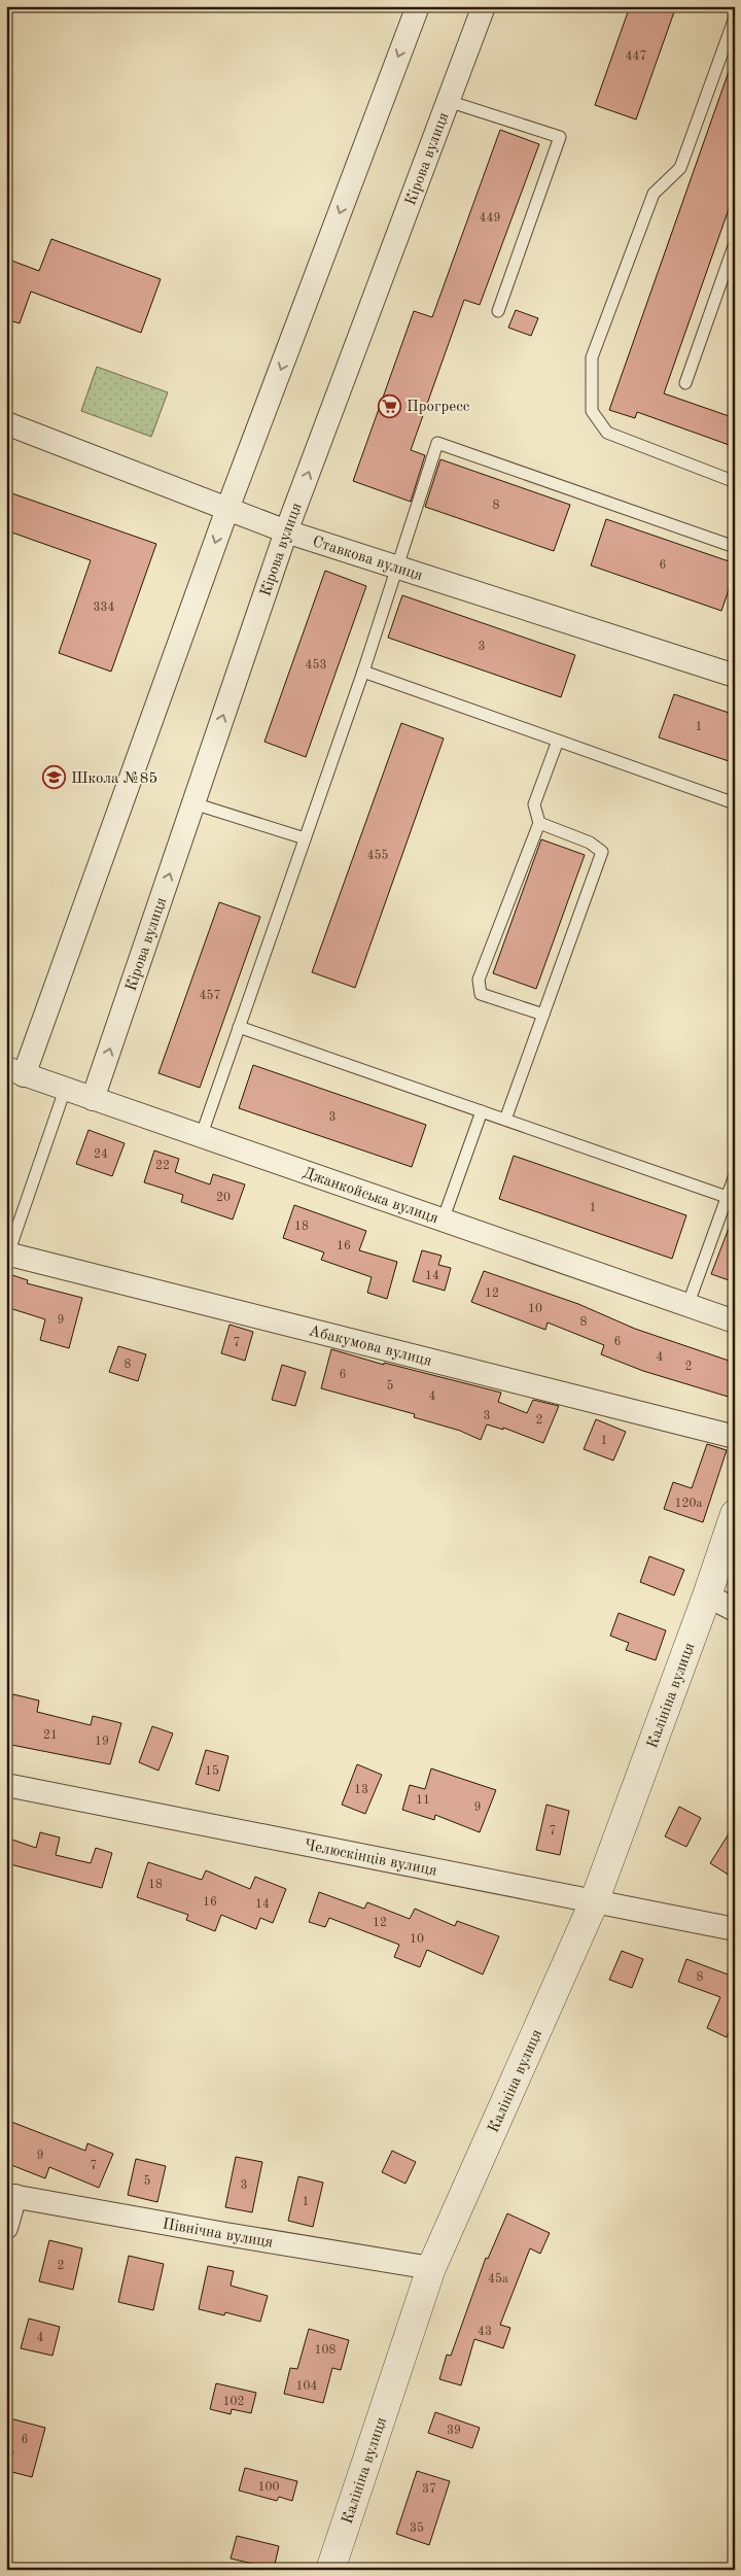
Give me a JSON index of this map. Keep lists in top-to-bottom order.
{
  "streets": {
    "street": [
      "Кірова вулиця",
      "Ставкова вулиця",
      "Джанкойська вулиця",
      "Абакумова вулиця",
      "Калініна вулиця",
      "Челюскінців вулиця",
      "Північна вулиця"
    ]
  },
  "crossings": [
    ["Кірова вулиця", "Ставкова вулиця"],
    ["Кірова вулиця", "Джанкойська вулиця"],
    ["Калініна вулиця", "Челюскінців вулиця"],
    ["Калініна вулиця", "Північна вулиця"]
  ],
  "places": {
    "supermarket": ["Прогресс"],
    "school or university": ["Школа №85"]
  },
  "house_numbers": [
    "447",
    "449",
    "8",
    "6",
    "334",
    "3",
    "453",
    "1",
    "455",
    "457",
    "3",
    "24",
    "22",
    "20",
    "1",
    "18",
    "16",
    "14",
    "12",
    "10",
    "9",
    "8",
    "6",
    "7",
    "4",
    "8",
    "2",
    "6",
    "5",
    "4",
    "3",
    "2",
    "1",
    "120а",
    "21",
    "19",
    "15",
    "13",
    "11",
    "9",
    "7",
    "18",
    "16",
    "14",
    "12",
    "10",
    "8",
    "9",
    "7",
    "5",
    "3",
    "1",
    "2",
    "45а",
    "43",
    "4",
    "108",
    "104",
    "102",
    "39",
    "6",
    "100",
    "37",
    "35"
  ]
}
